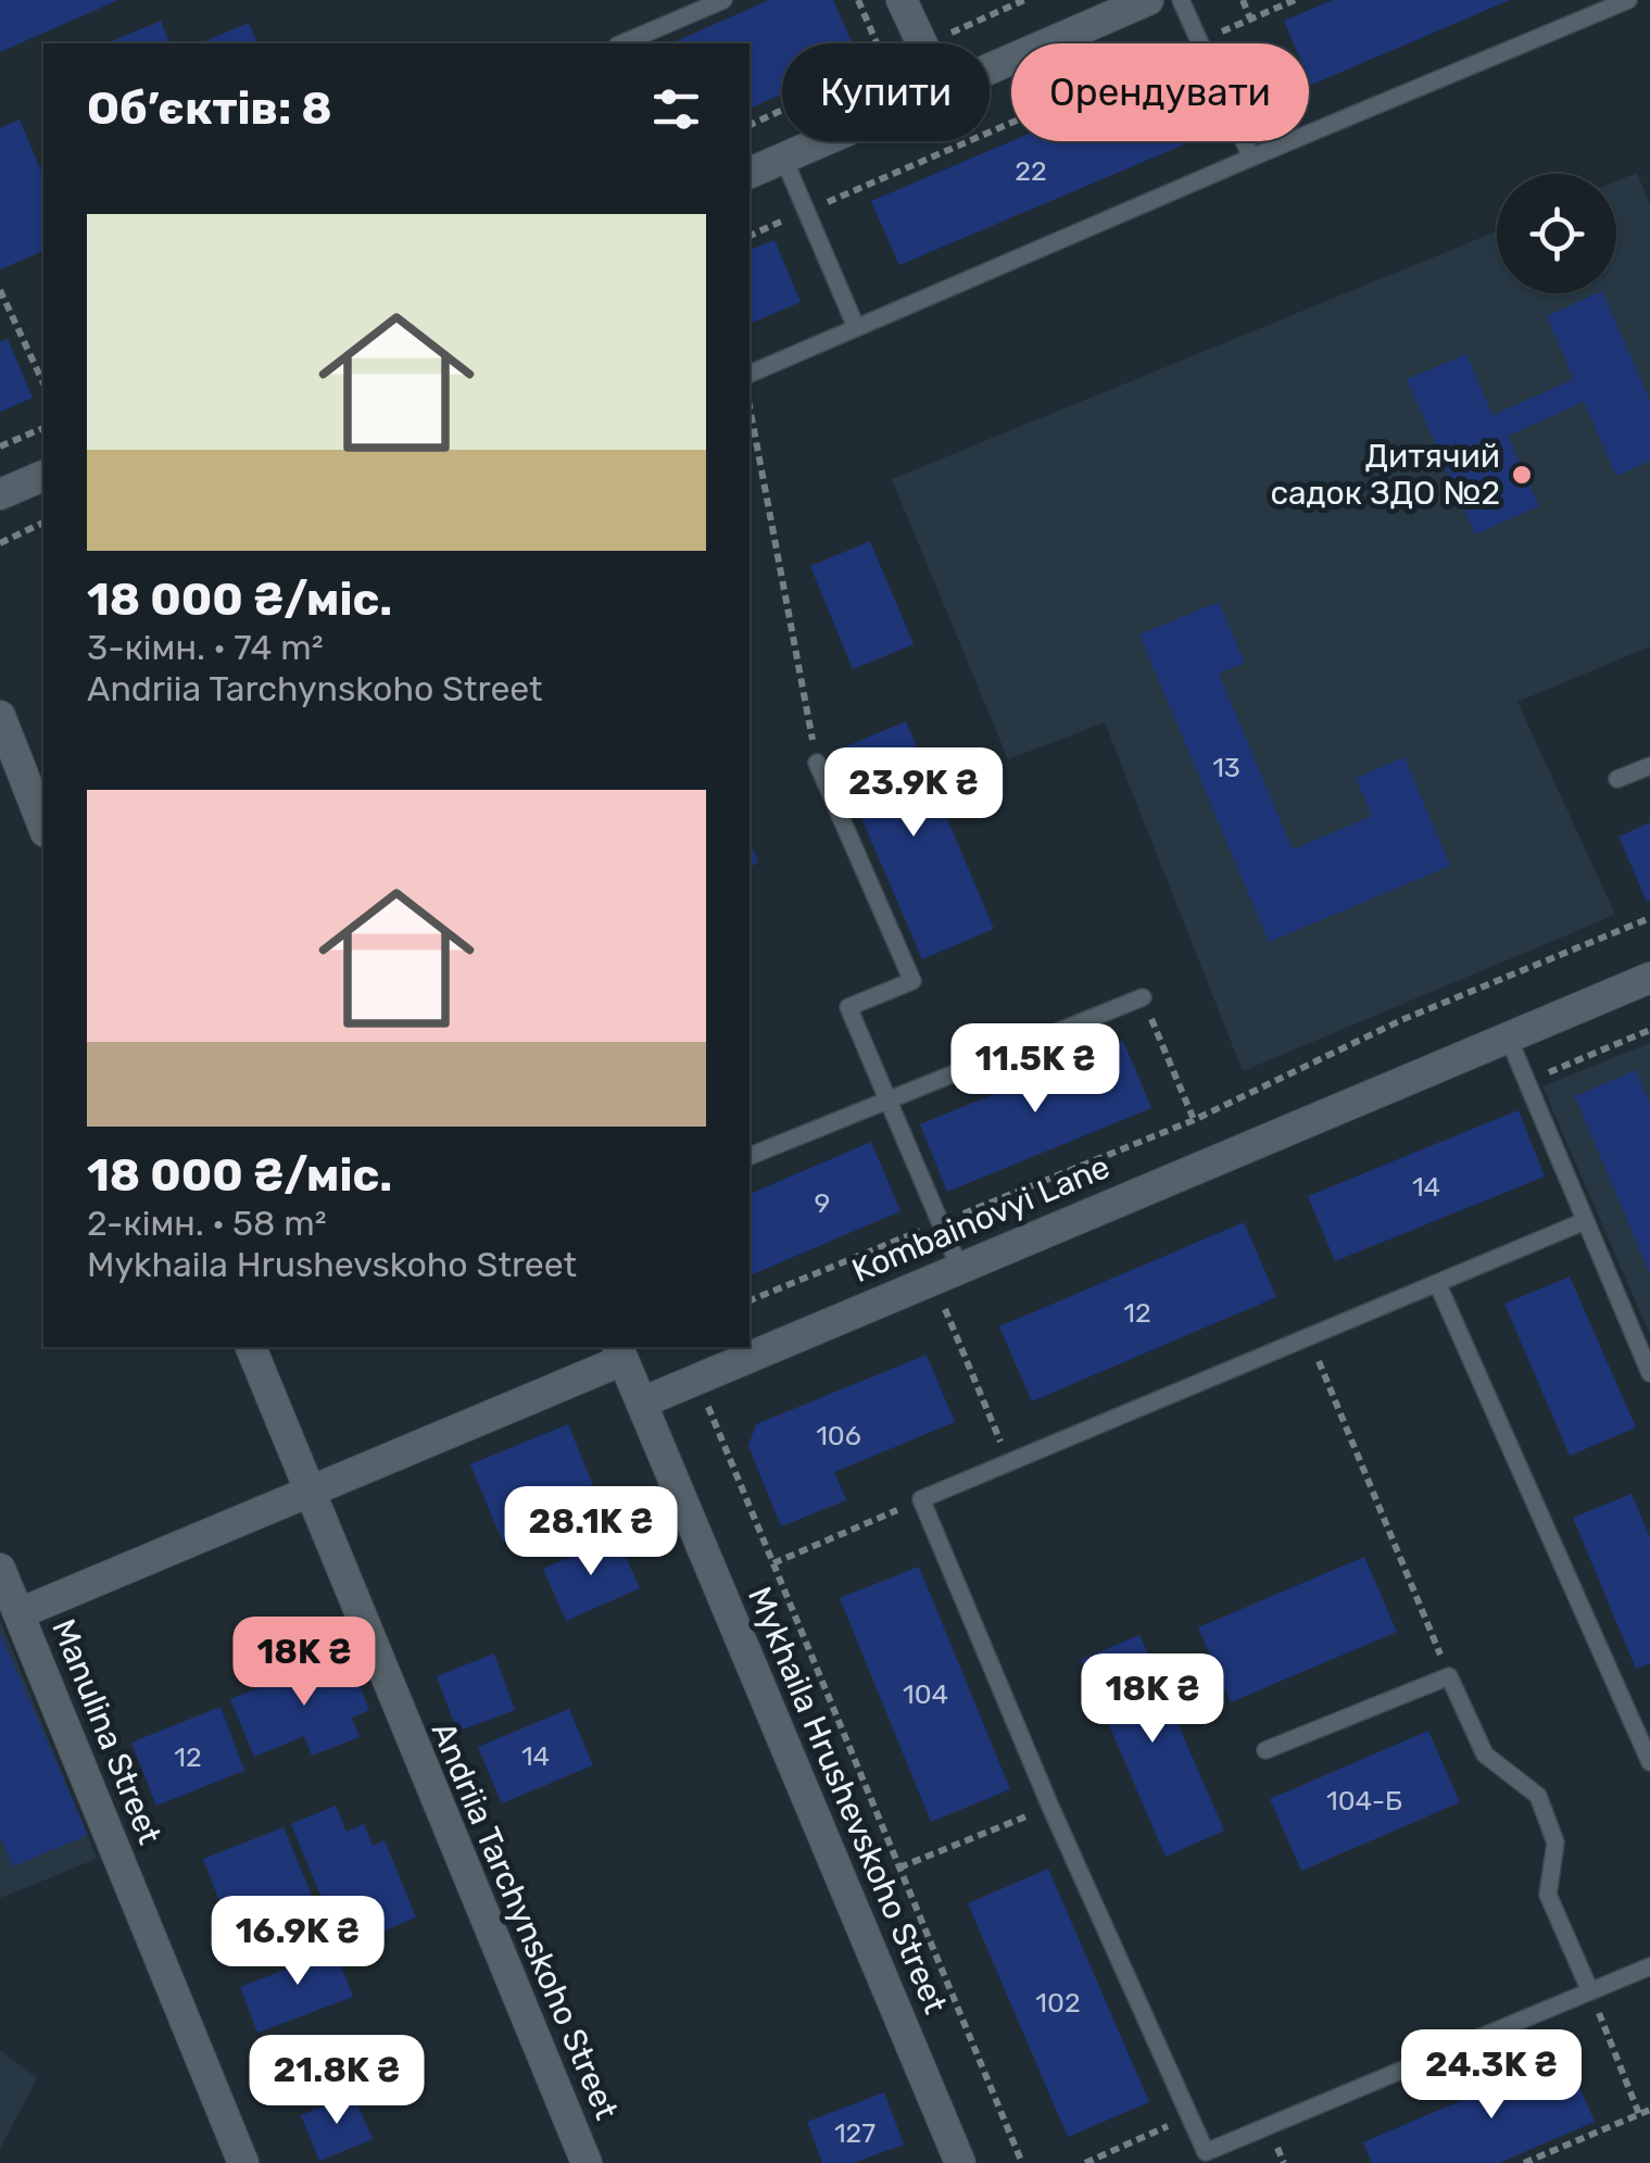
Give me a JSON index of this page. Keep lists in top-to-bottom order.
{
  "streets": {
    "street": [
      "Kombainovyi Lane",
      "Manulina Street",
      "Mykhaila Hrushevskoho Street",
      "Andriia Tarchynskoho Street"
    ]
  },
  "crossings": [
    ["Kombainovyi Lane", "Mykhaila Hrushevskoho Street"]
  ],
  "places": ["Дитячий садок ЗДО №2"],
  "house_numbers": [
    "22",
    "13",
    "14",
    "9",
    "12",
    "106",
    "104",
    "14",
    "12",
    "104-Б",
    "102",
    "127"
  ],
  "page": {
    "chip": ["Купити", "Орендувати"],
    "heading": "Об’єктів: 8",
    "list": [
      {
        "name": "18 000 ₴/міс.",
        "note": "3-кімн. · 74 m² · Andriia Tarchynskoho Street"
      },
      {
        "name": "18 000 ₴/міс.",
        "note": "2-кімн. · 58 m² · Mykhaila Hrushevskoho Street"
      }
    ],
    "price": [
      "23.9K ₴",
      "11.5K ₴",
      "28.1K ₴",
      "18K ₴",
      "18K ₴",
      "16.9K ₴",
      "24.3K ₴",
      "21.8K ₴"
    ]
  }
}
